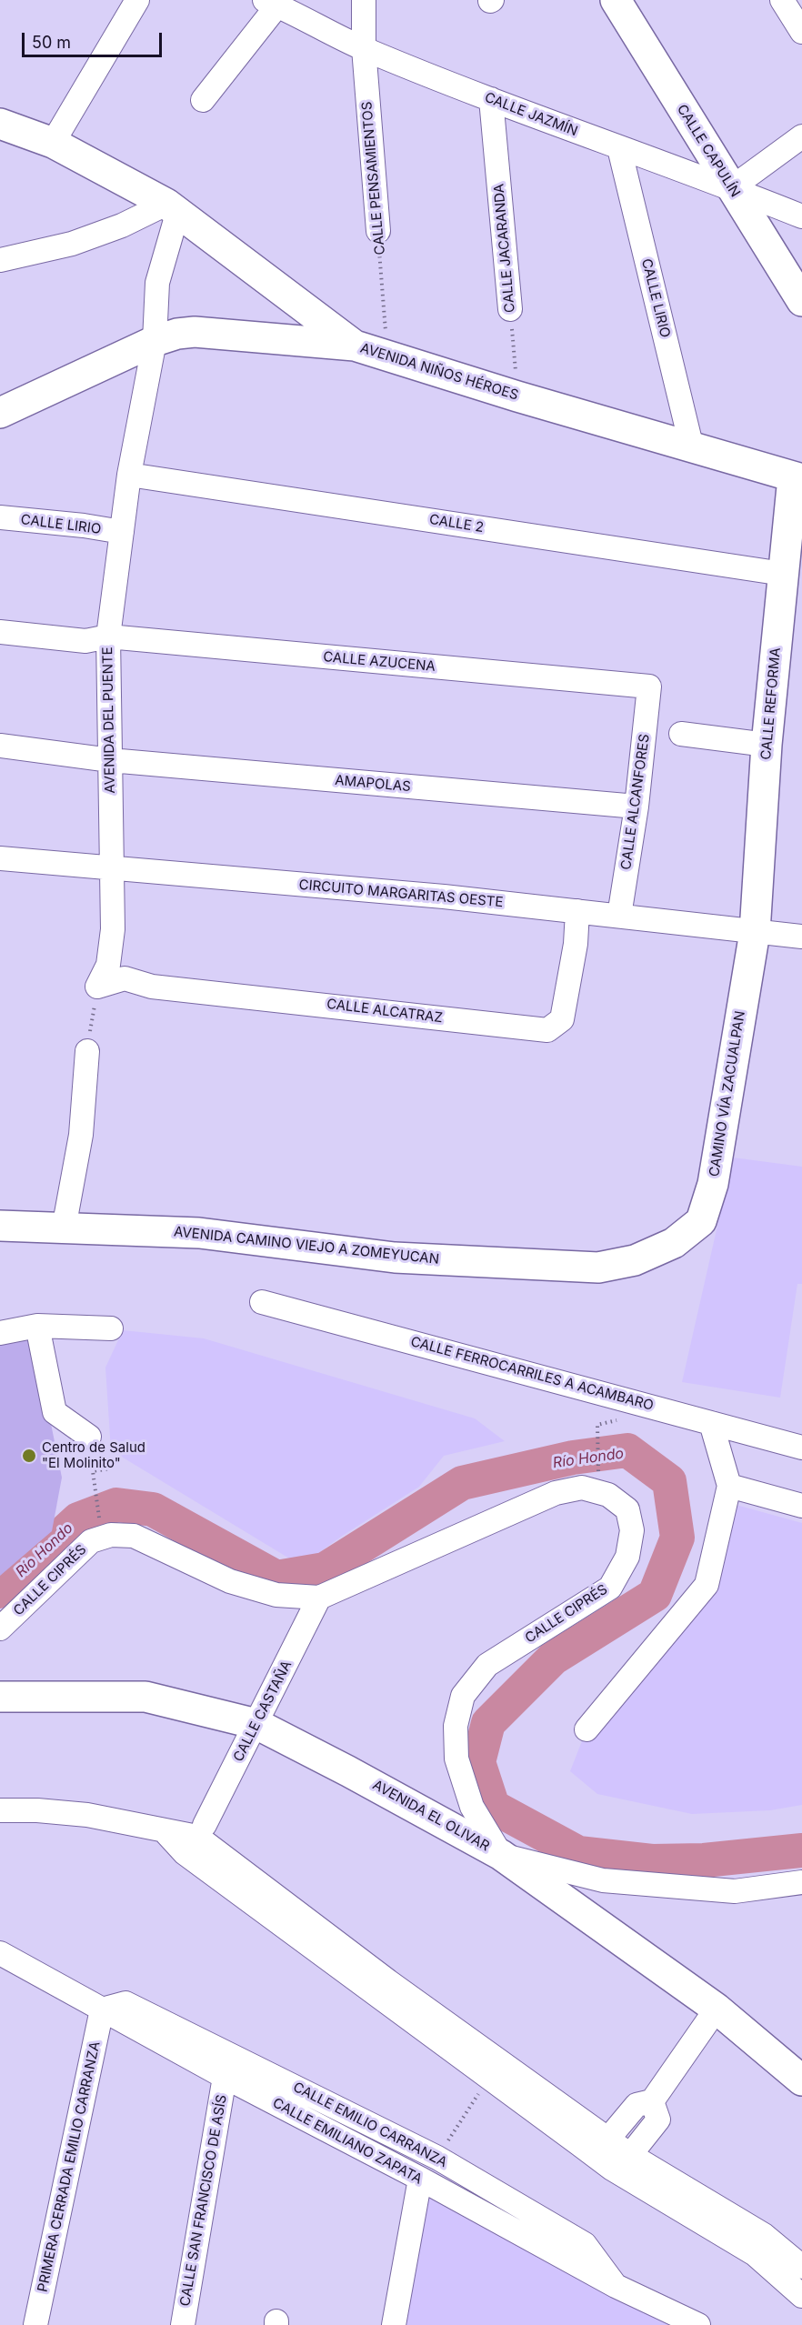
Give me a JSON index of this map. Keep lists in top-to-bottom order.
{
  "streets": {
    "street": [
      "CALLE JAZMÍN",
      "CALLE CAPULÍN",
      "CALLE PENSAMIENTOS",
      "CALLE JACARANDA",
      "CALLE LIRIO",
      "AVENIDA NIÑOS HÉROES",
      "CALLE 2",
      "CALLE AZUCENA",
      "CALLE REFORMA",
      "AVENIDA DEL PUENTE",
      "AMAPOLAS",
      "CALLE ALCANFORES",
      "CIRCUITO MARGARITAS OESTE",
      "CALLE ALCATRAZ",
      "CAMINO VÍA ZACUALPAN",
      "AVENIDA CAMINO VIEJO A ZOMEYUCAN",
      "CALLE FERROCARRILES A ACAMBARO",
      "CALLE CIPRÉS",
      "CALLE CASTAÑA",
      "AVENIDA EL OLIVAR",
      "CALLE EMILIO CARRANZA",
      "CALLE EMILIANO ZAPATA",
      "PRIMERA CERRADA EMILIO CARRANZA",
      "CALLE SAN FRANCISCO DE ASÍS"
    ]
  },
  "crossings": [
    ["CALLE JAZMÍN", "CALLE CAPULÍN"],
    ["CALLE JAZMÍN", "CALLE PENSAMIENTOS"],
    ["CALLE JAZMÍN", "CALLE JACARANDA"],
    ["CALLE JAZMÍN", "CALLE LIRIO"],
    ["CALLE PENSAMIENTOS", "AVENIDA NIÑOS HÉROES"],
    ["CALLE JACARANDA", "AVENIDA NIÑOS HÉROES"],
    ["CALLE LIRIO", "AVENIDA NIÑOS HÉROES"],
    ["CALLE LIRIO", "AVENIDA DEL PUENTE"],
    ["AVENIDA NIÑOS HÉROES", "CALLE REFORMA"],
    ["AVENIDA NIÑOS HÉROES", "AVENIDA DEL PUENTE"],
    ["CALLE 2", "CALLE REFORMA"],
    ["CALLE 2", "AVENIDA DEL PUENTE"],
    ["CALLE AZUCENA", "AVENIDA DEL PUENTE"],
    ["CALLE AZUCENA", "CALLE ALCANFORES"],
    ["CALLE REFORMA", "CIRCUITO MARGARITAS OESTE"],
    ["CALLE REFORMA", "CAMINO VÍA ZACUALPAN"],
    ["AVENIDA DEL PUENTE", "AMAPOLAS"],
    ["AVENIDA DEL PUENTE", "CIRCUITO MARGARITAS OESTE"],
    ["AVENIDA DEL PUENTE", "CALLE ALCATRAZ"],
    ["AMAPOLAS", "CALLE ALCANFORES"],
    ["CALLE ALCANFORES", "CIRCUITO MARGARITAS OESTE"],
    ["CIRCUITO MARGARITAS OESTE", "CALLE ALCATRAZ"],
    ["CIRCUITO MARGARITAS OESTE", "CAMINO VÍA ZACUALPAN"],
    ["CAMINO VÍA ZACUALPAN", "AVENIDA CAMINO VIEJO A ZOMEYUCAN"],
    ["CALLE CIPRÉS", "CALLE CASTAÑA"],
    ["CALLE CIPRÉS", "AVENIDA EL OLIVAR"],
    ["CALLE CASTAÑA", "AVENIDA EL OLIVAR"],
    ["CALLE EMILIO CARRANZA", "CALLE EMILIANO ZAPATA"],
    ["CALLE EMILIO CARRANZA", "PRIMERA CERRADA EMILIO CARRANZA"],
    ["CALLE EMILIANO ZAPATA", "PRIMERA CERRADA EMILIO CARRANZA"],
    ["CALLE EMILIANO ZAPATA", "CALLE SAN FRANCISCO DE ASÍS"]
  ],
  "water": ["Río Hondo"],
  "places": ["Centro de Salud \"El Molinito\""],
  "scale_bar": "50 m"
}
